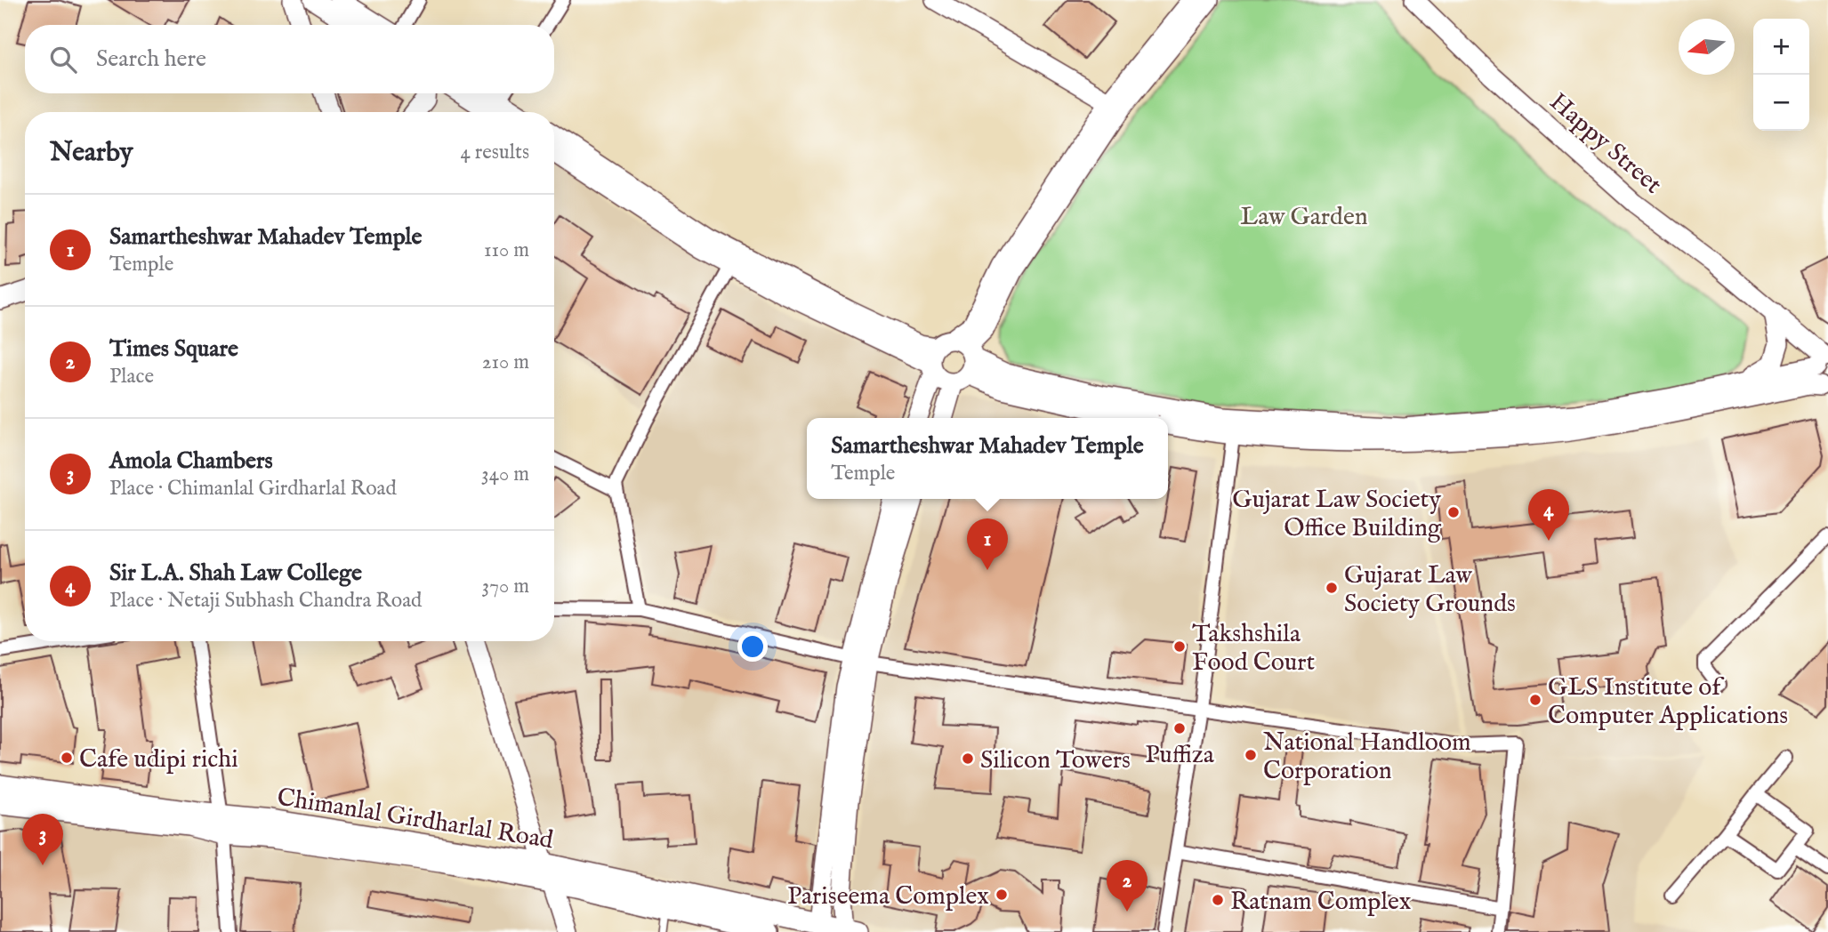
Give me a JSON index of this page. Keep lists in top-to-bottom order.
{
  "streets": {
    "main road": ["Happy Street", "Chimanlal Girdharlal Road"]
  },
  "parks": ["Law Garden"],
  "places": [
    "Gujarat Law Society Office Building",
    "Gujarat Law Society Grounds",
    "Takshshila Food Court",
    "GLS Institute of Computer Applications",
    "Puffiza",
    "National Handloom Corporation",
    "Cafe udipi richi",
    "Silicon Towers",
    "Pariseema Complex",
    "Ratnam Complex"
  ],
  "north": "left",
  "page": {
    "map_buttons": ["+", "−"],
    "search": "Search here",
    "heading": ["Nearby", "4 results"],
    "list": [
      {
        "mark": "1",
        "name": "Samartheshwar Mahadev Temple",
        "note": "Temple",
        "value": "110 m"
      },
      {
        "mark": "2",
        "name": "Times Square",
        "note": "Place",
        "value": "210 m"
      },
      {
        "mark": "3",
        "name": "Amola Chambers",
        "note": "Place · Chimanlal Girdharlal Road",
        "value": "340 m"
      },
      {
        "mark": "4",
        "name": "Sir L.A. Shah Law College",
        "note": "Place · Netaji Subhash Chandra Road",
        "value": "370 m"
      }
    ],
    "popup": ["Samartheshwar Mahadev Temple", "Temple"],
    "pins": [
      "4",
      "1",
      "3",
      "2"
    ]
  }
}
